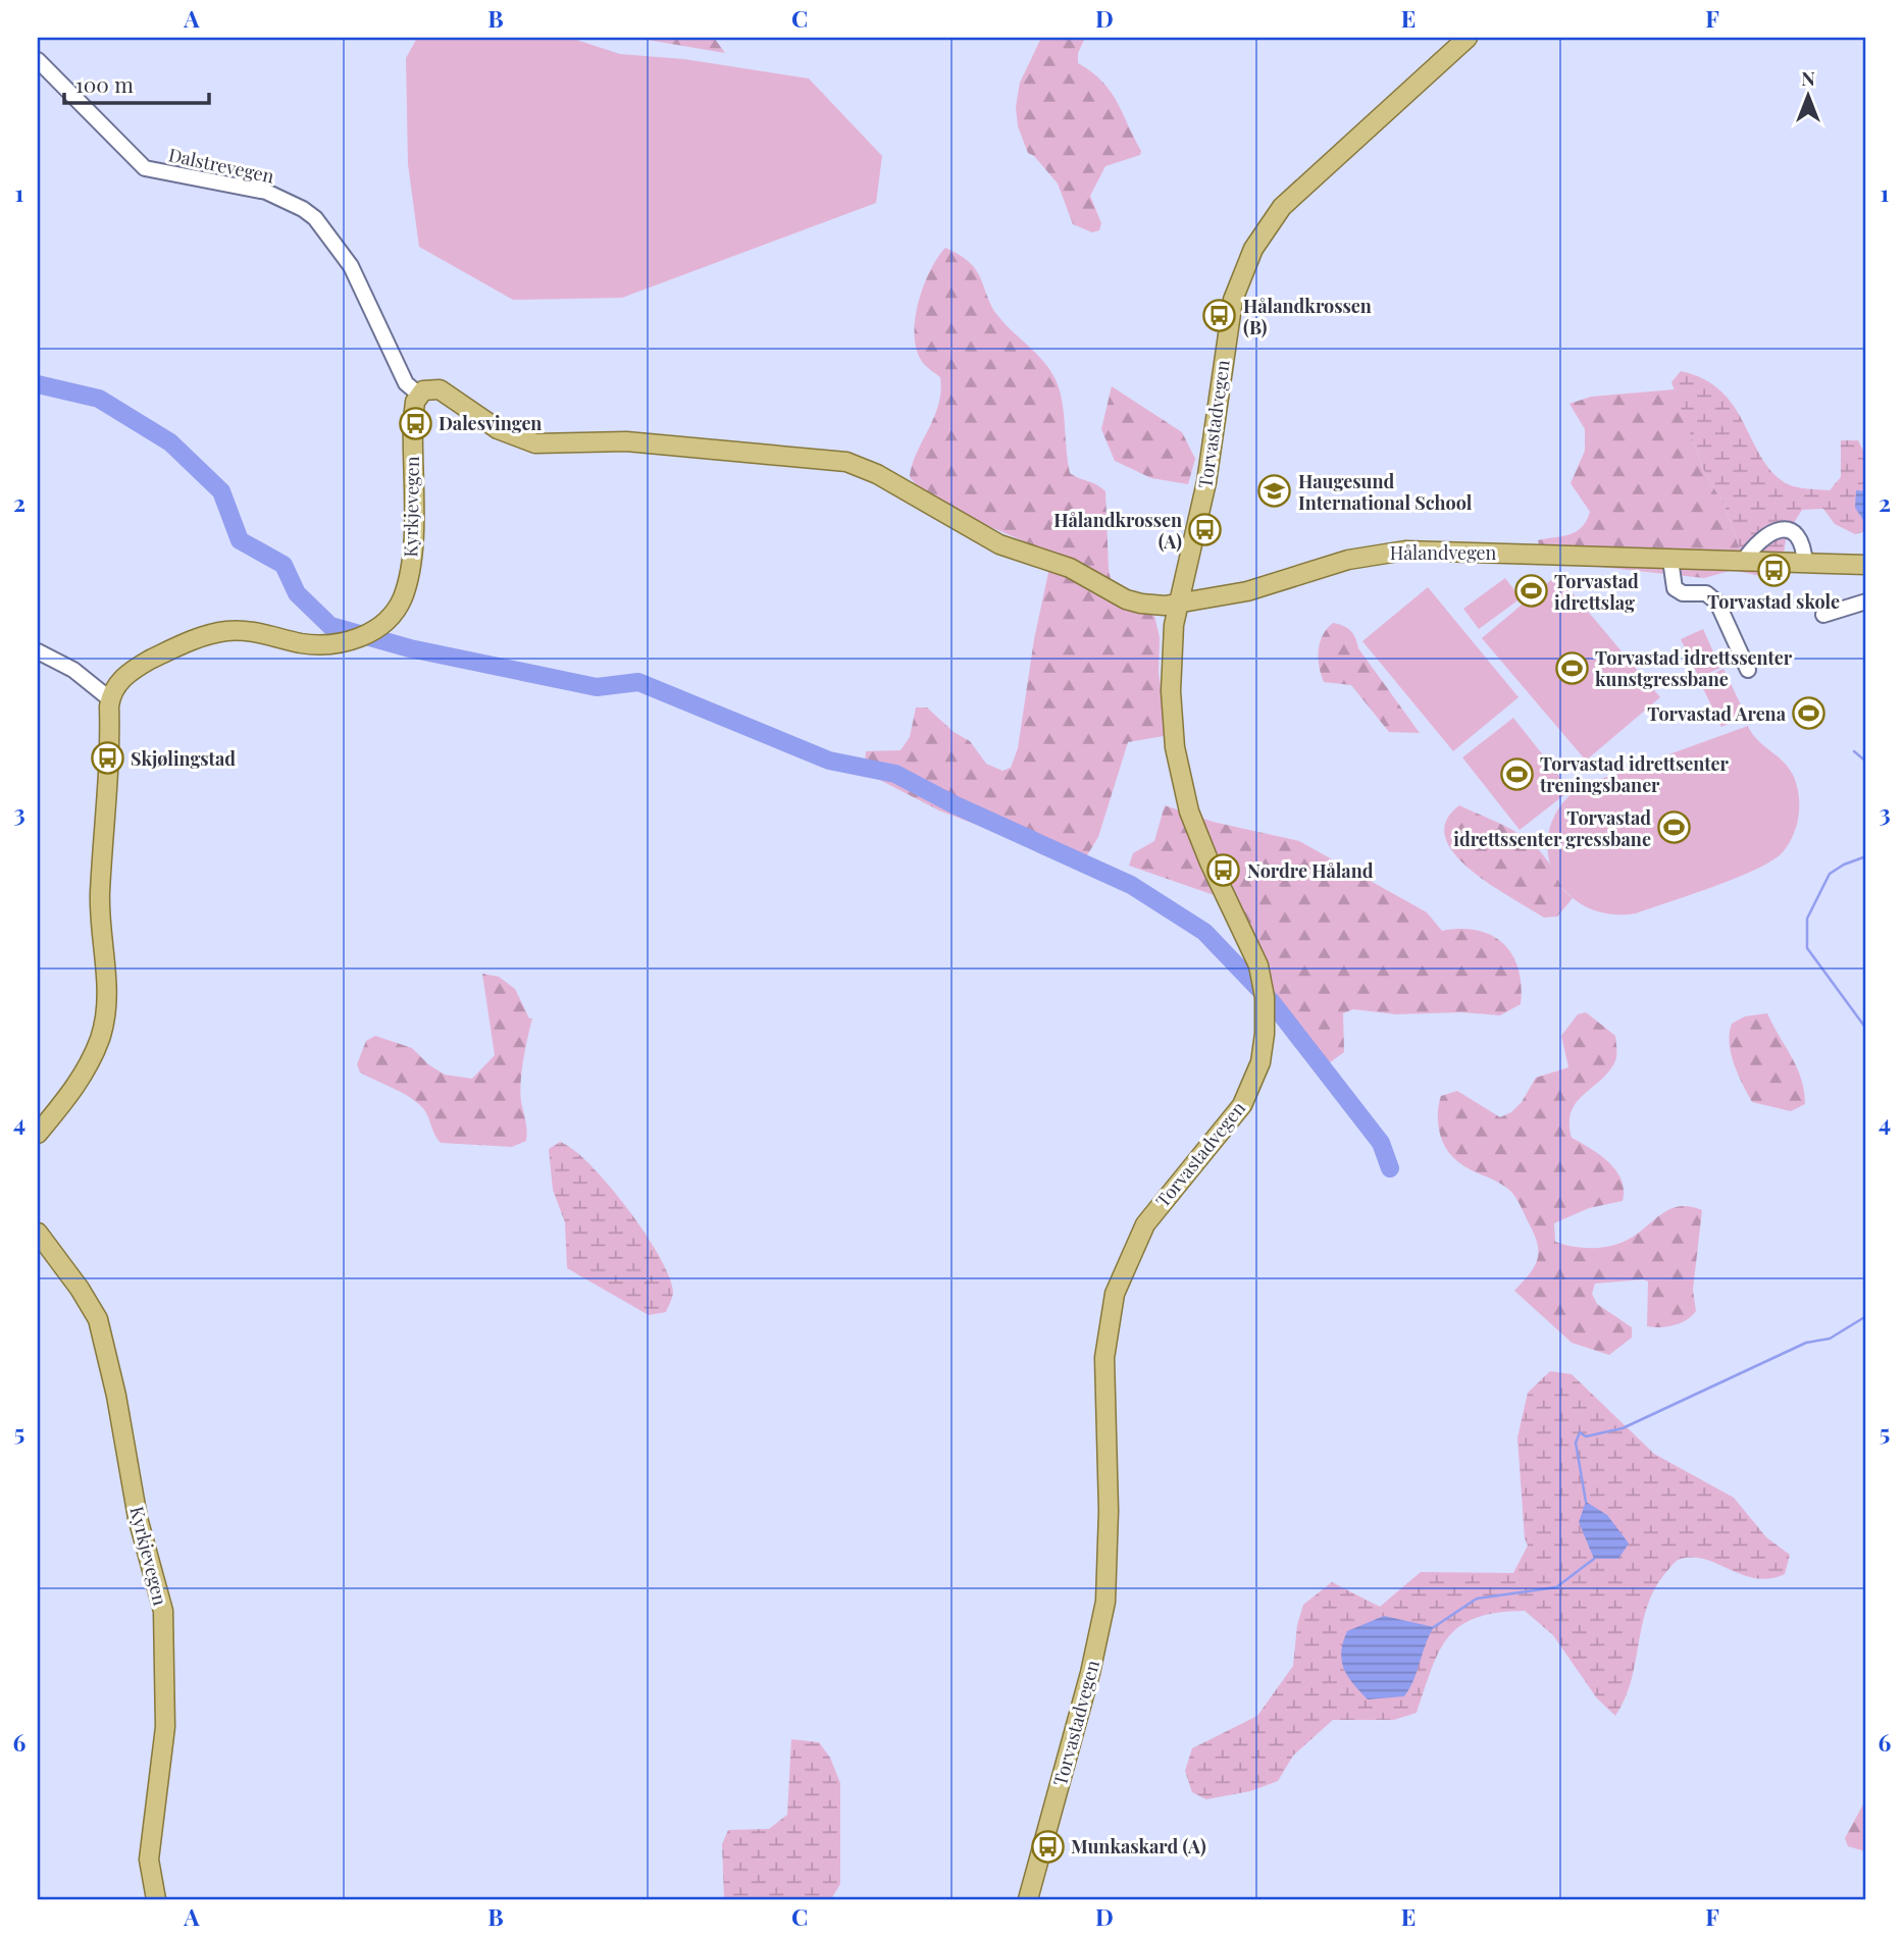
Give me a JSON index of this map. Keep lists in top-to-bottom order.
{
  "streets": {
    "main road": ["Torvastadvegen", "Kyrkjevegen", "Hålandvegen"],
    "street": ["Dalstrevegen"]
  },
  "crossings": [
    ["Dalstrevegen", "Kyrkjevegen"],
    ["Torvastadvegen", "Hålandvegen"]
  ],
  "places": {
    "bus stop": [
      "Hålandkrossen (B)",
      "Dalesvingen",
      "Hålandkrossen (A)",
      "Torvastad skole",
      "Skjølingstad",
      "Nordre Håland",
      "Munkaskard (A)"
    ],
    "school or university": ["Haugesund International School"],
    "sports": [
      "Torvastad idrettslag",
      "Torvastad idrettssenter kunstgressbane",
      "Torvastad Arena",
      "Torvastad idrettsenter treningsbaner",
      "Torvastad idrettssenter gressbane"
    ]
  },
  "scale_bar": "100 m",
  "north": "top",
  "grid": {
    "columns": [
      "A",
      "B",
      "C",
      "D",
      "E",
      "F"
    ],
    "rows": [
      "1",
      "2",
      "3",
      "4",
      "5",
      "6"
    ]
  }
}
